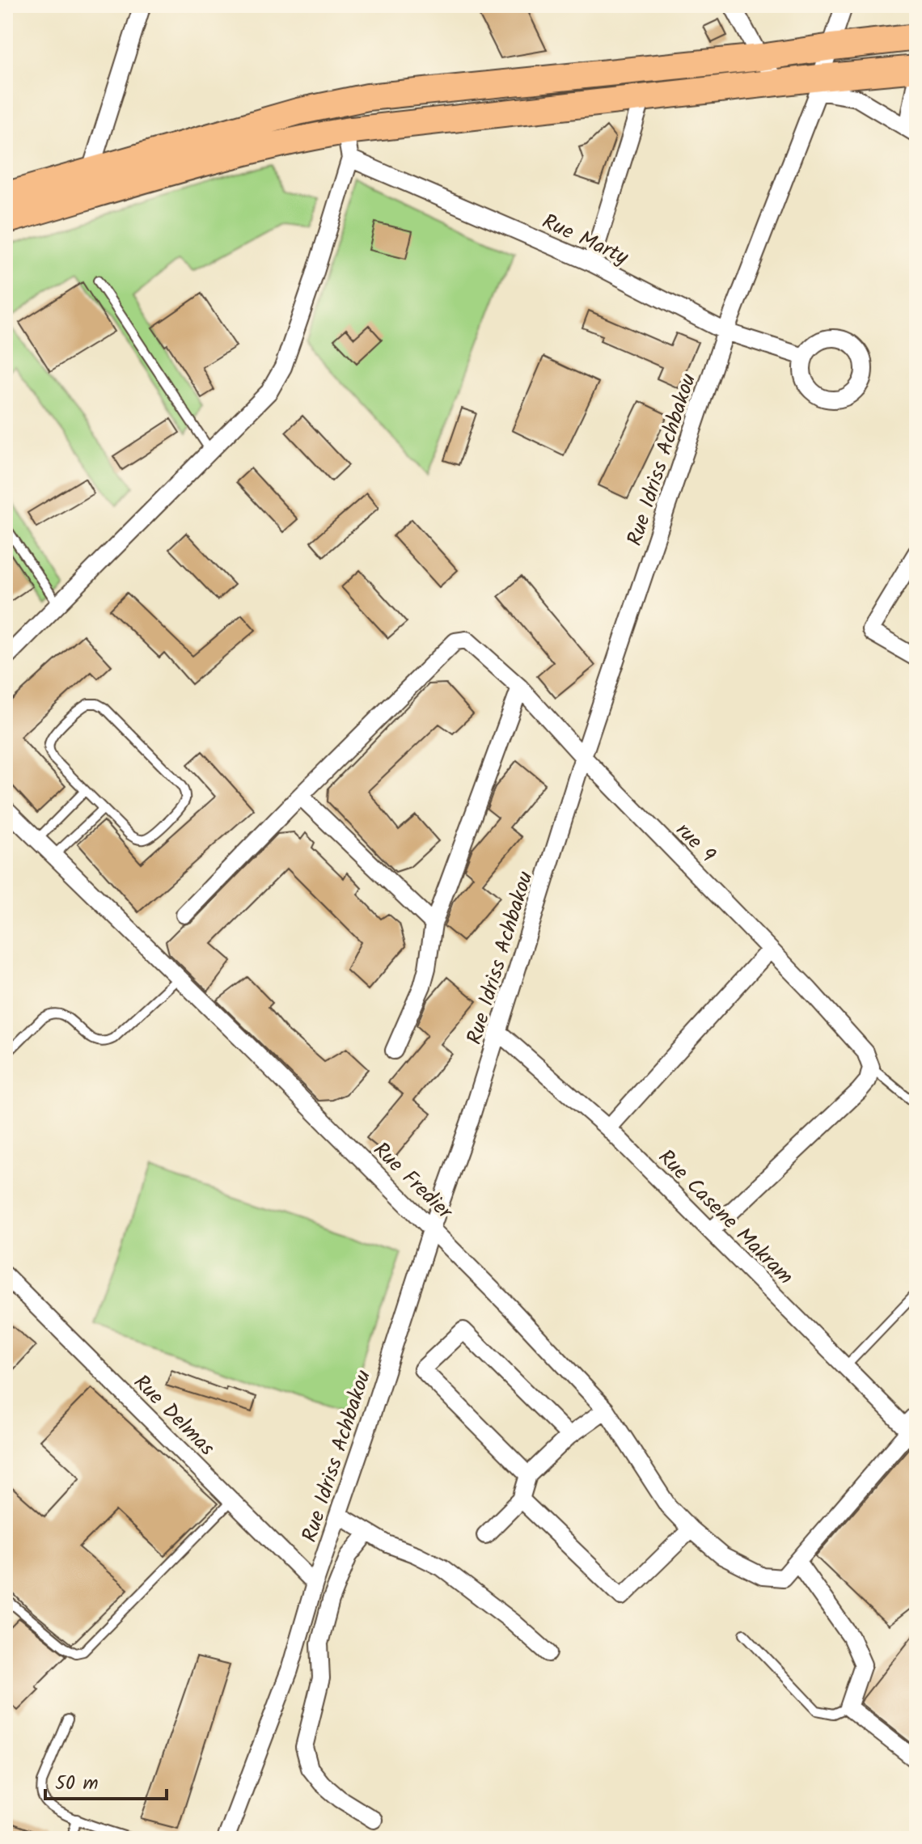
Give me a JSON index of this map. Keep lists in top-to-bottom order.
{
  "streets": {
    "street": [
      "Rue Marty",
      "Rue Idriss Achbakou",
      "rue 9",
      "Rue Fredier",
      "Rue Casene Makram",
      "Rue Delmas"
    ]
  },
  "crossings": [
    ["Rue Marty", "Rue Idriss Achbakou"],
    ["Rue Idriss Achbakou", "rue 9"],
    ["Rue Idriss Achbakou", "Rue Fredier"],
    ["Rue Idriss Achbakou", "Rue Casene Makram"],
    ["Rue Idriss Achbakou", "Rue Delmas"]
  ],
  "scale_bar": "50 m"
}
